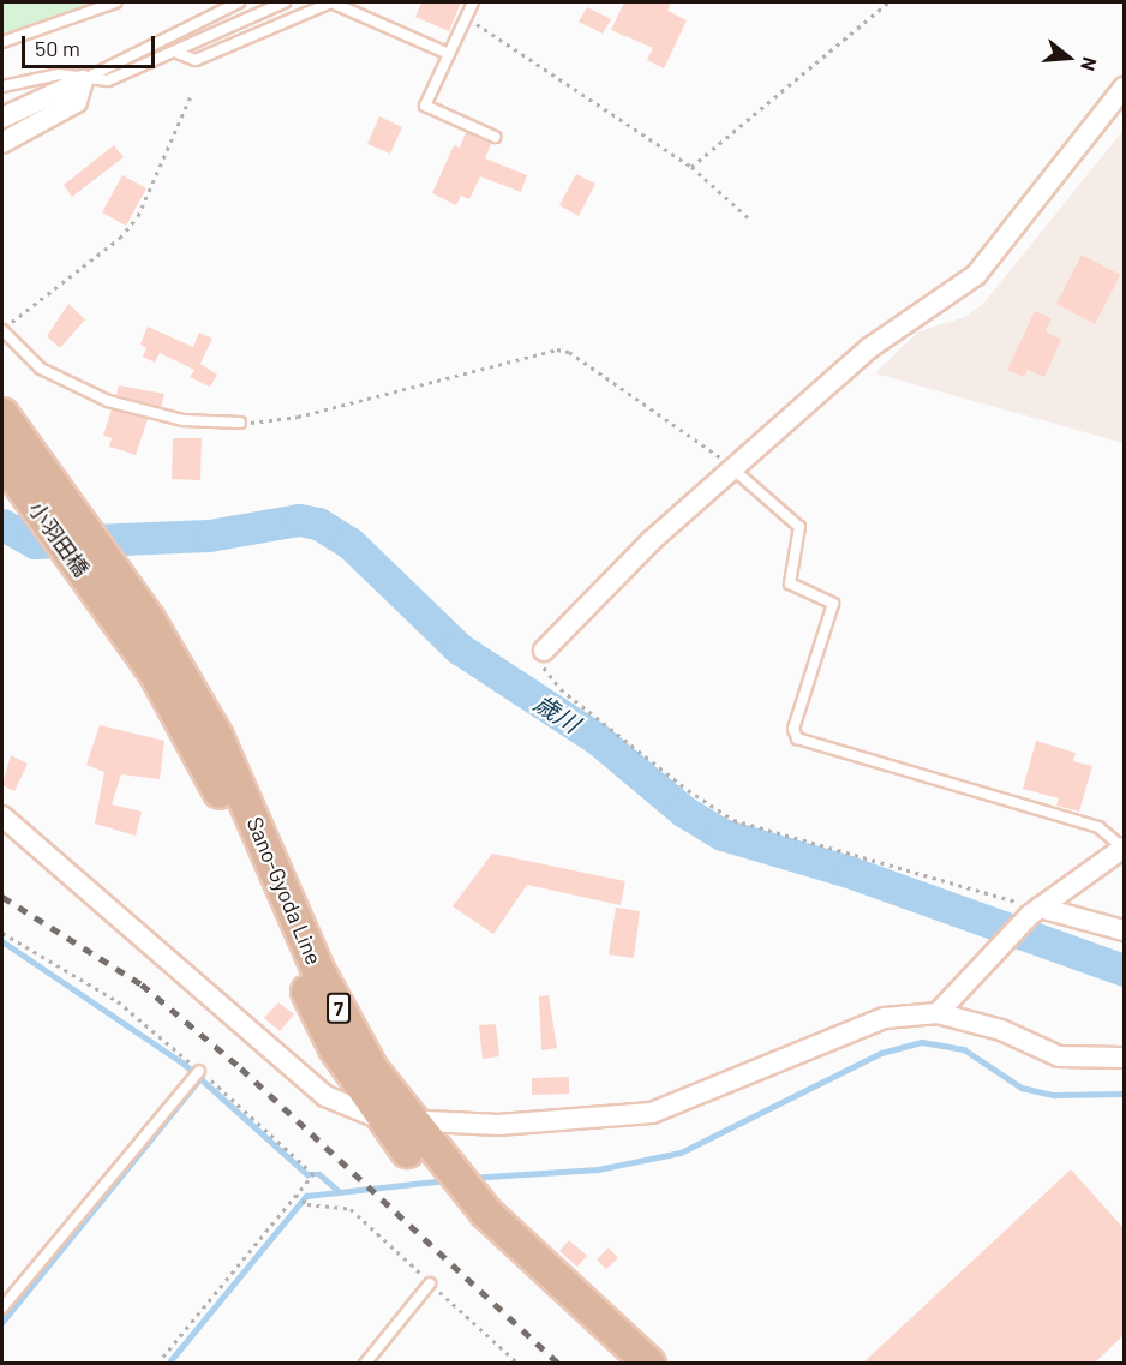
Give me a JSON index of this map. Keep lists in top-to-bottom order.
{
  "streets": {
    "main road": ["小羽田橋", "Sano-Gyoda Line", "7"]
  },
  "crossings": [
    ["小羽田橋", "Sano-Gyoda Line"]
  ],
  "water": ["歳川"],
  "scale_bar": "50 m",
  "north": "right"
}
